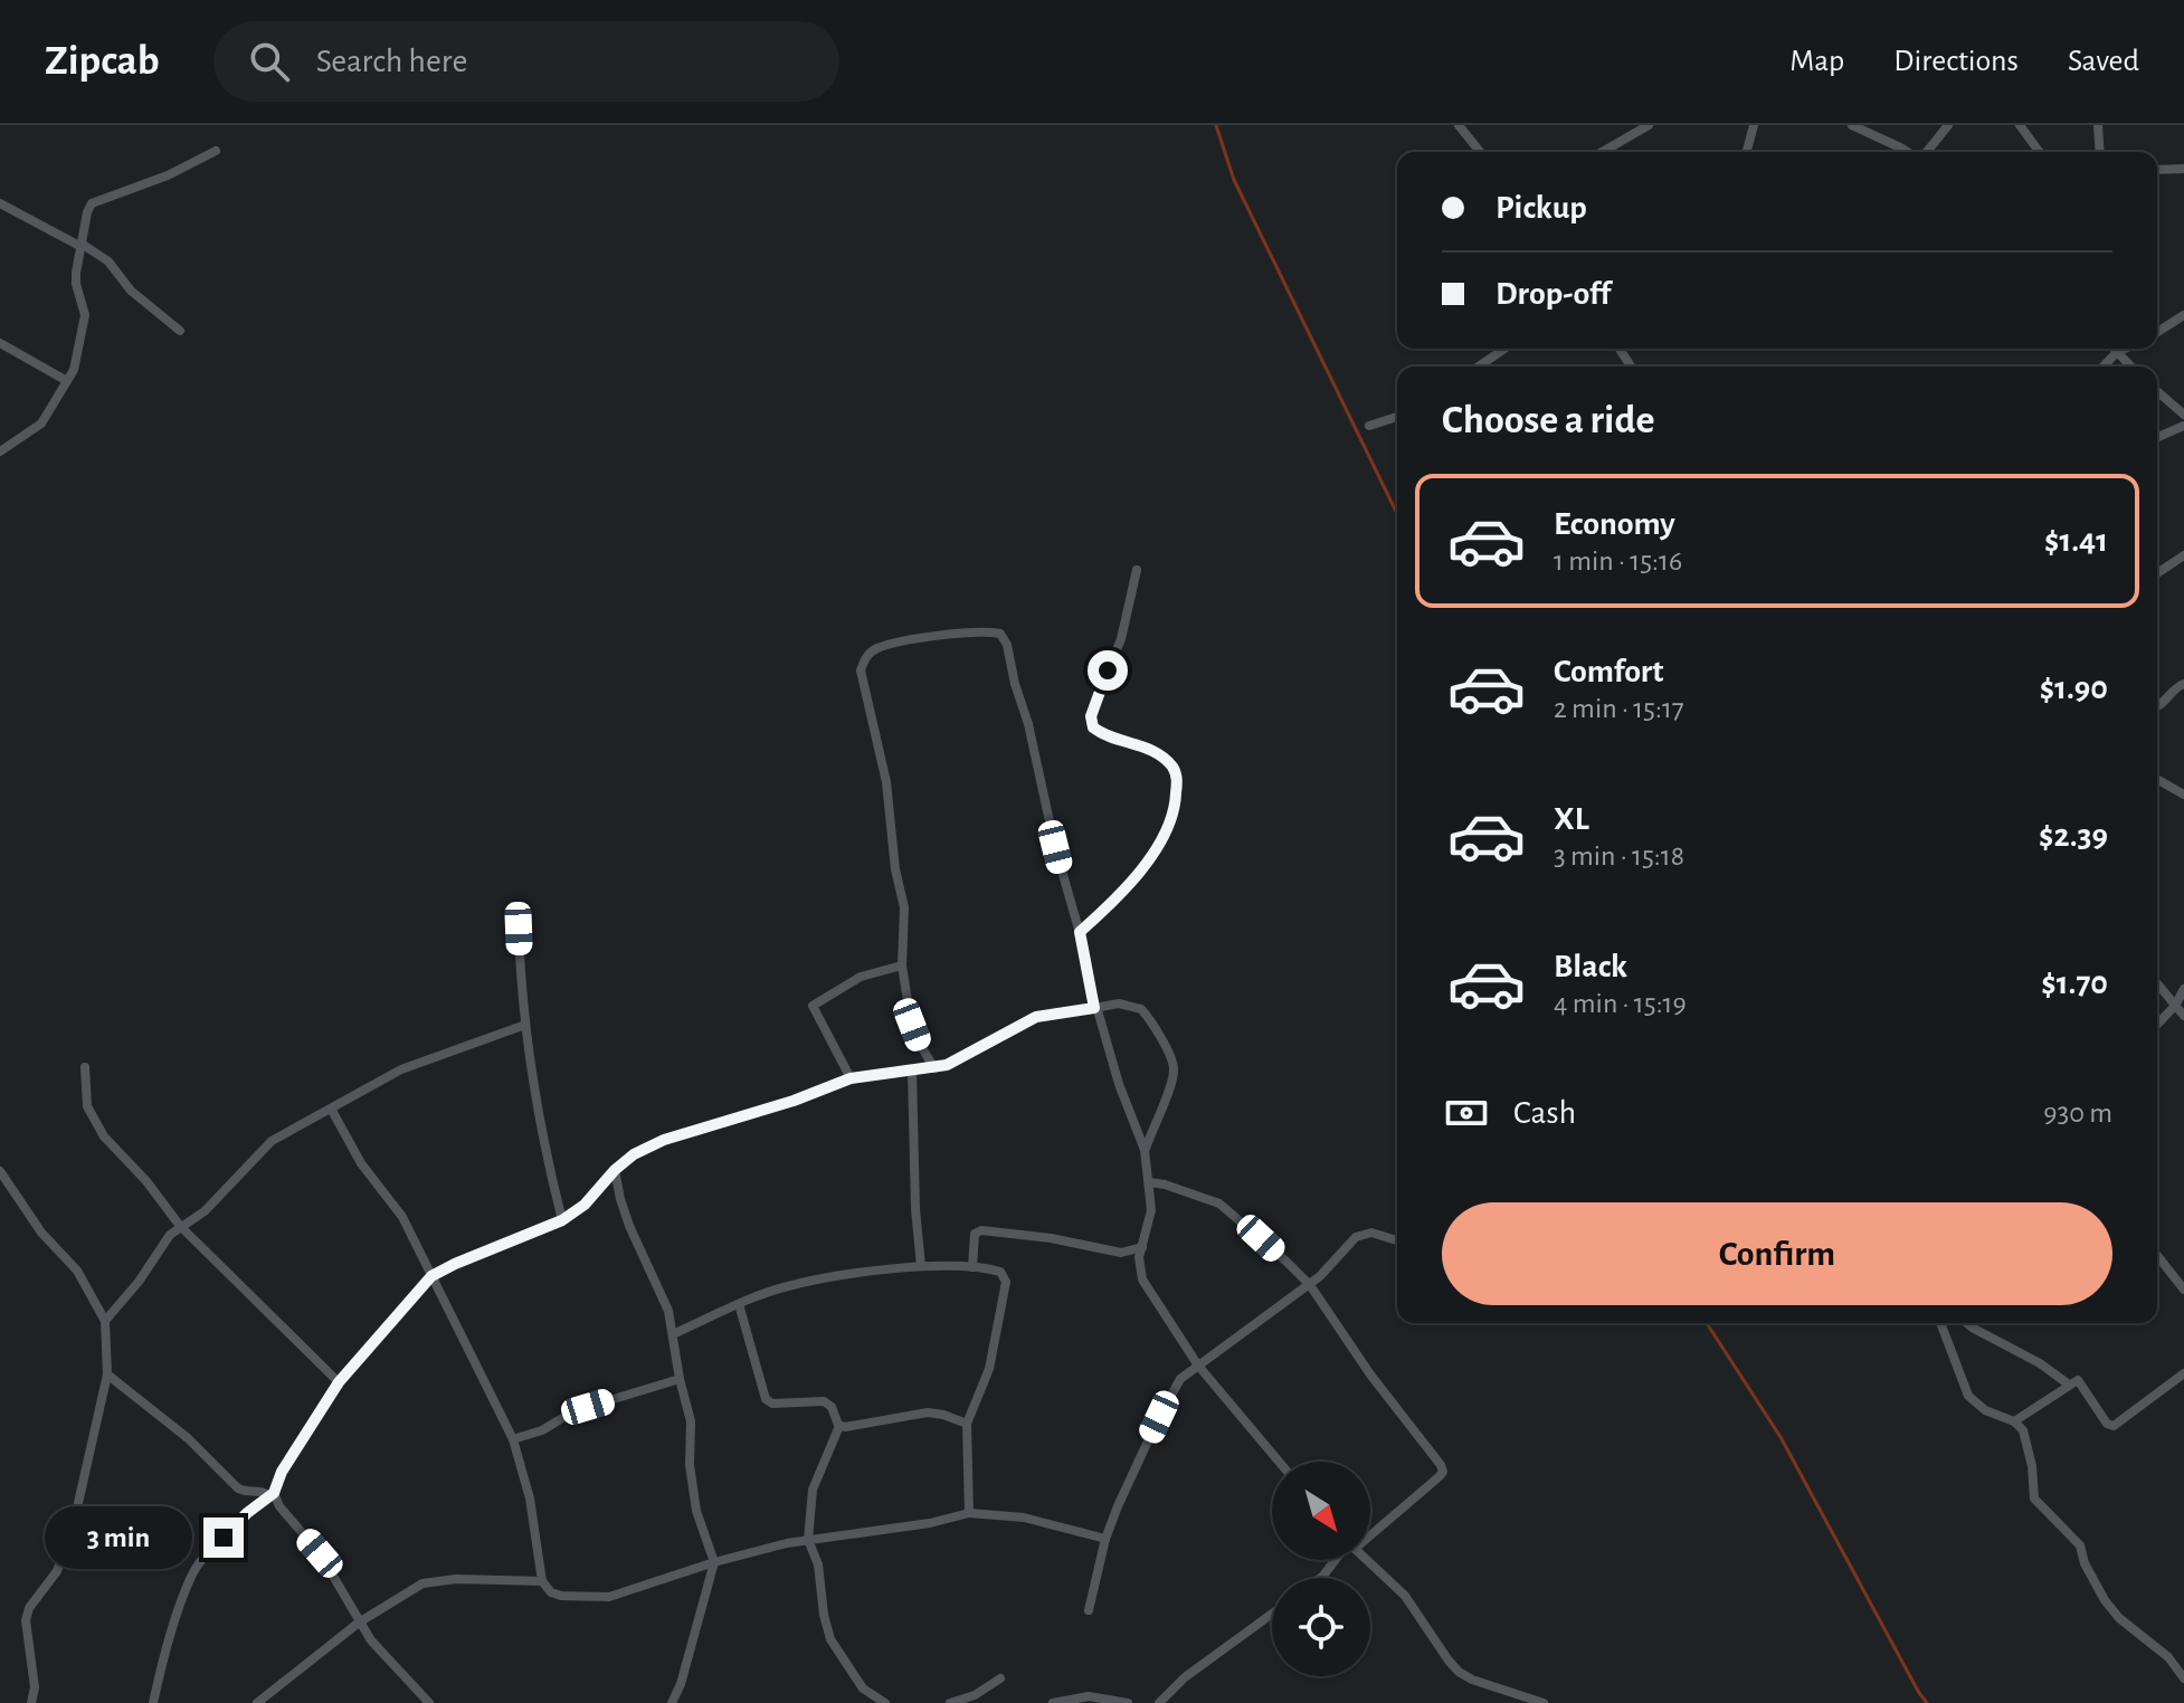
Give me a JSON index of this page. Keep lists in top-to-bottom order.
{
  "north": "bottom right",
  "page": {
    "header": "Zipcab",
    "search": "Search here",
    "nav": ["Map", "Directions", "Saved"],
    "banner": ["Pickup", "Drop-off"],
    "heading": "Choose a ride",
    "list": [
      {
        "name": "Economy",
        "note": "1 min · 15:16",
        "value": "$1.41"
      },
      {
        "name": "Comfort",
        "note": "2 min · 15:17",
        "value": "$1.90"
      },
      {
        "name": "XL",
        "note": "3 min · 15:18",
        "value": "$2.39"
      },
      {
        "name": "Black",
        "note": "4 min · 15:19",
        "value": "$1.70"
      }
    ],
    "pay": ["Cash", "930 m"],
    "buttons": "Confirm",
    "bubble": "3 min"
  }
}
